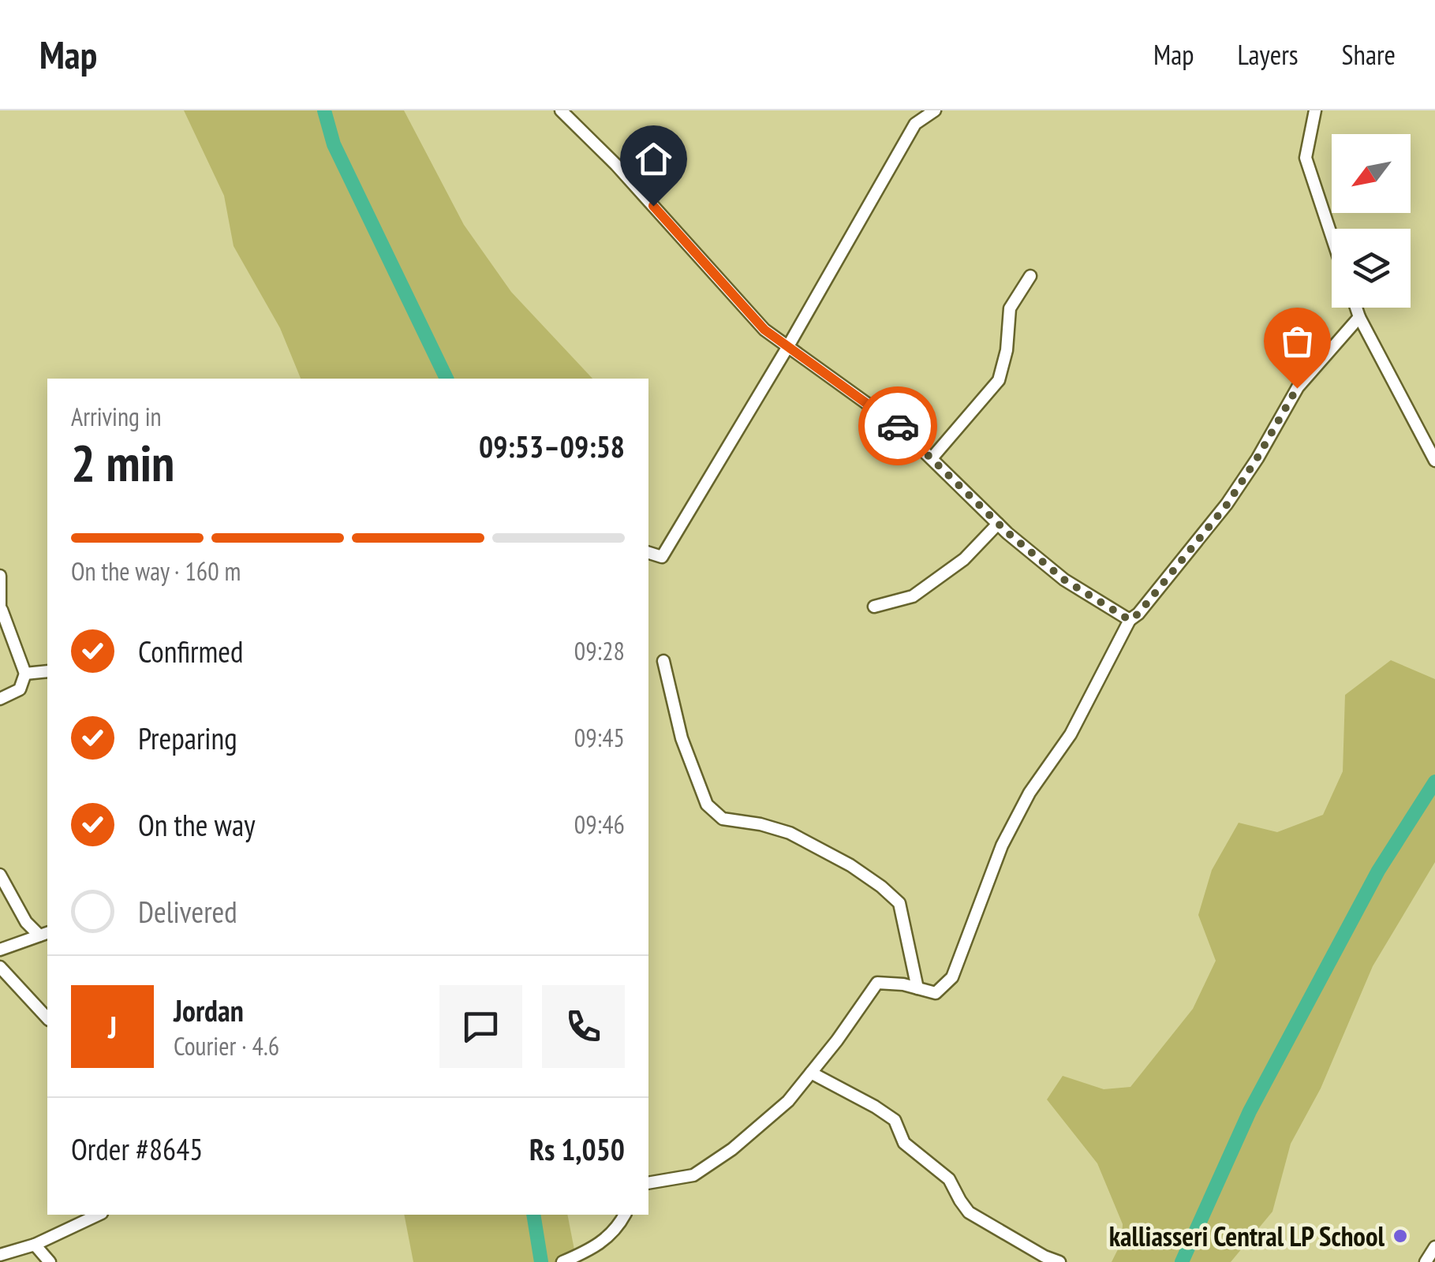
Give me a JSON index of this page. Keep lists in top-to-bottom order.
{
  "places": ["kalliasseri Central LP School"],
  "north": "bottom left",
  "page": {
    "header": "Map",
    "nav": ["Map", "Layers", "Share"],
    "heading": ["2 min", "Arriving in", "09:53–09:58"],
    "panel": [
      "Jordan",
      "Courier · 4.6",
      "Order #8645",
      "Rs 1,050"
    ],
    "bar": "On the way · 160 m",
    "list": [
      ["Confirmed", "09:28"],
      ["Preparing", "09:45"],
      ["On the way", "09:46"],
      "Delivered"
    ],
    "round": "J"
  }
}
